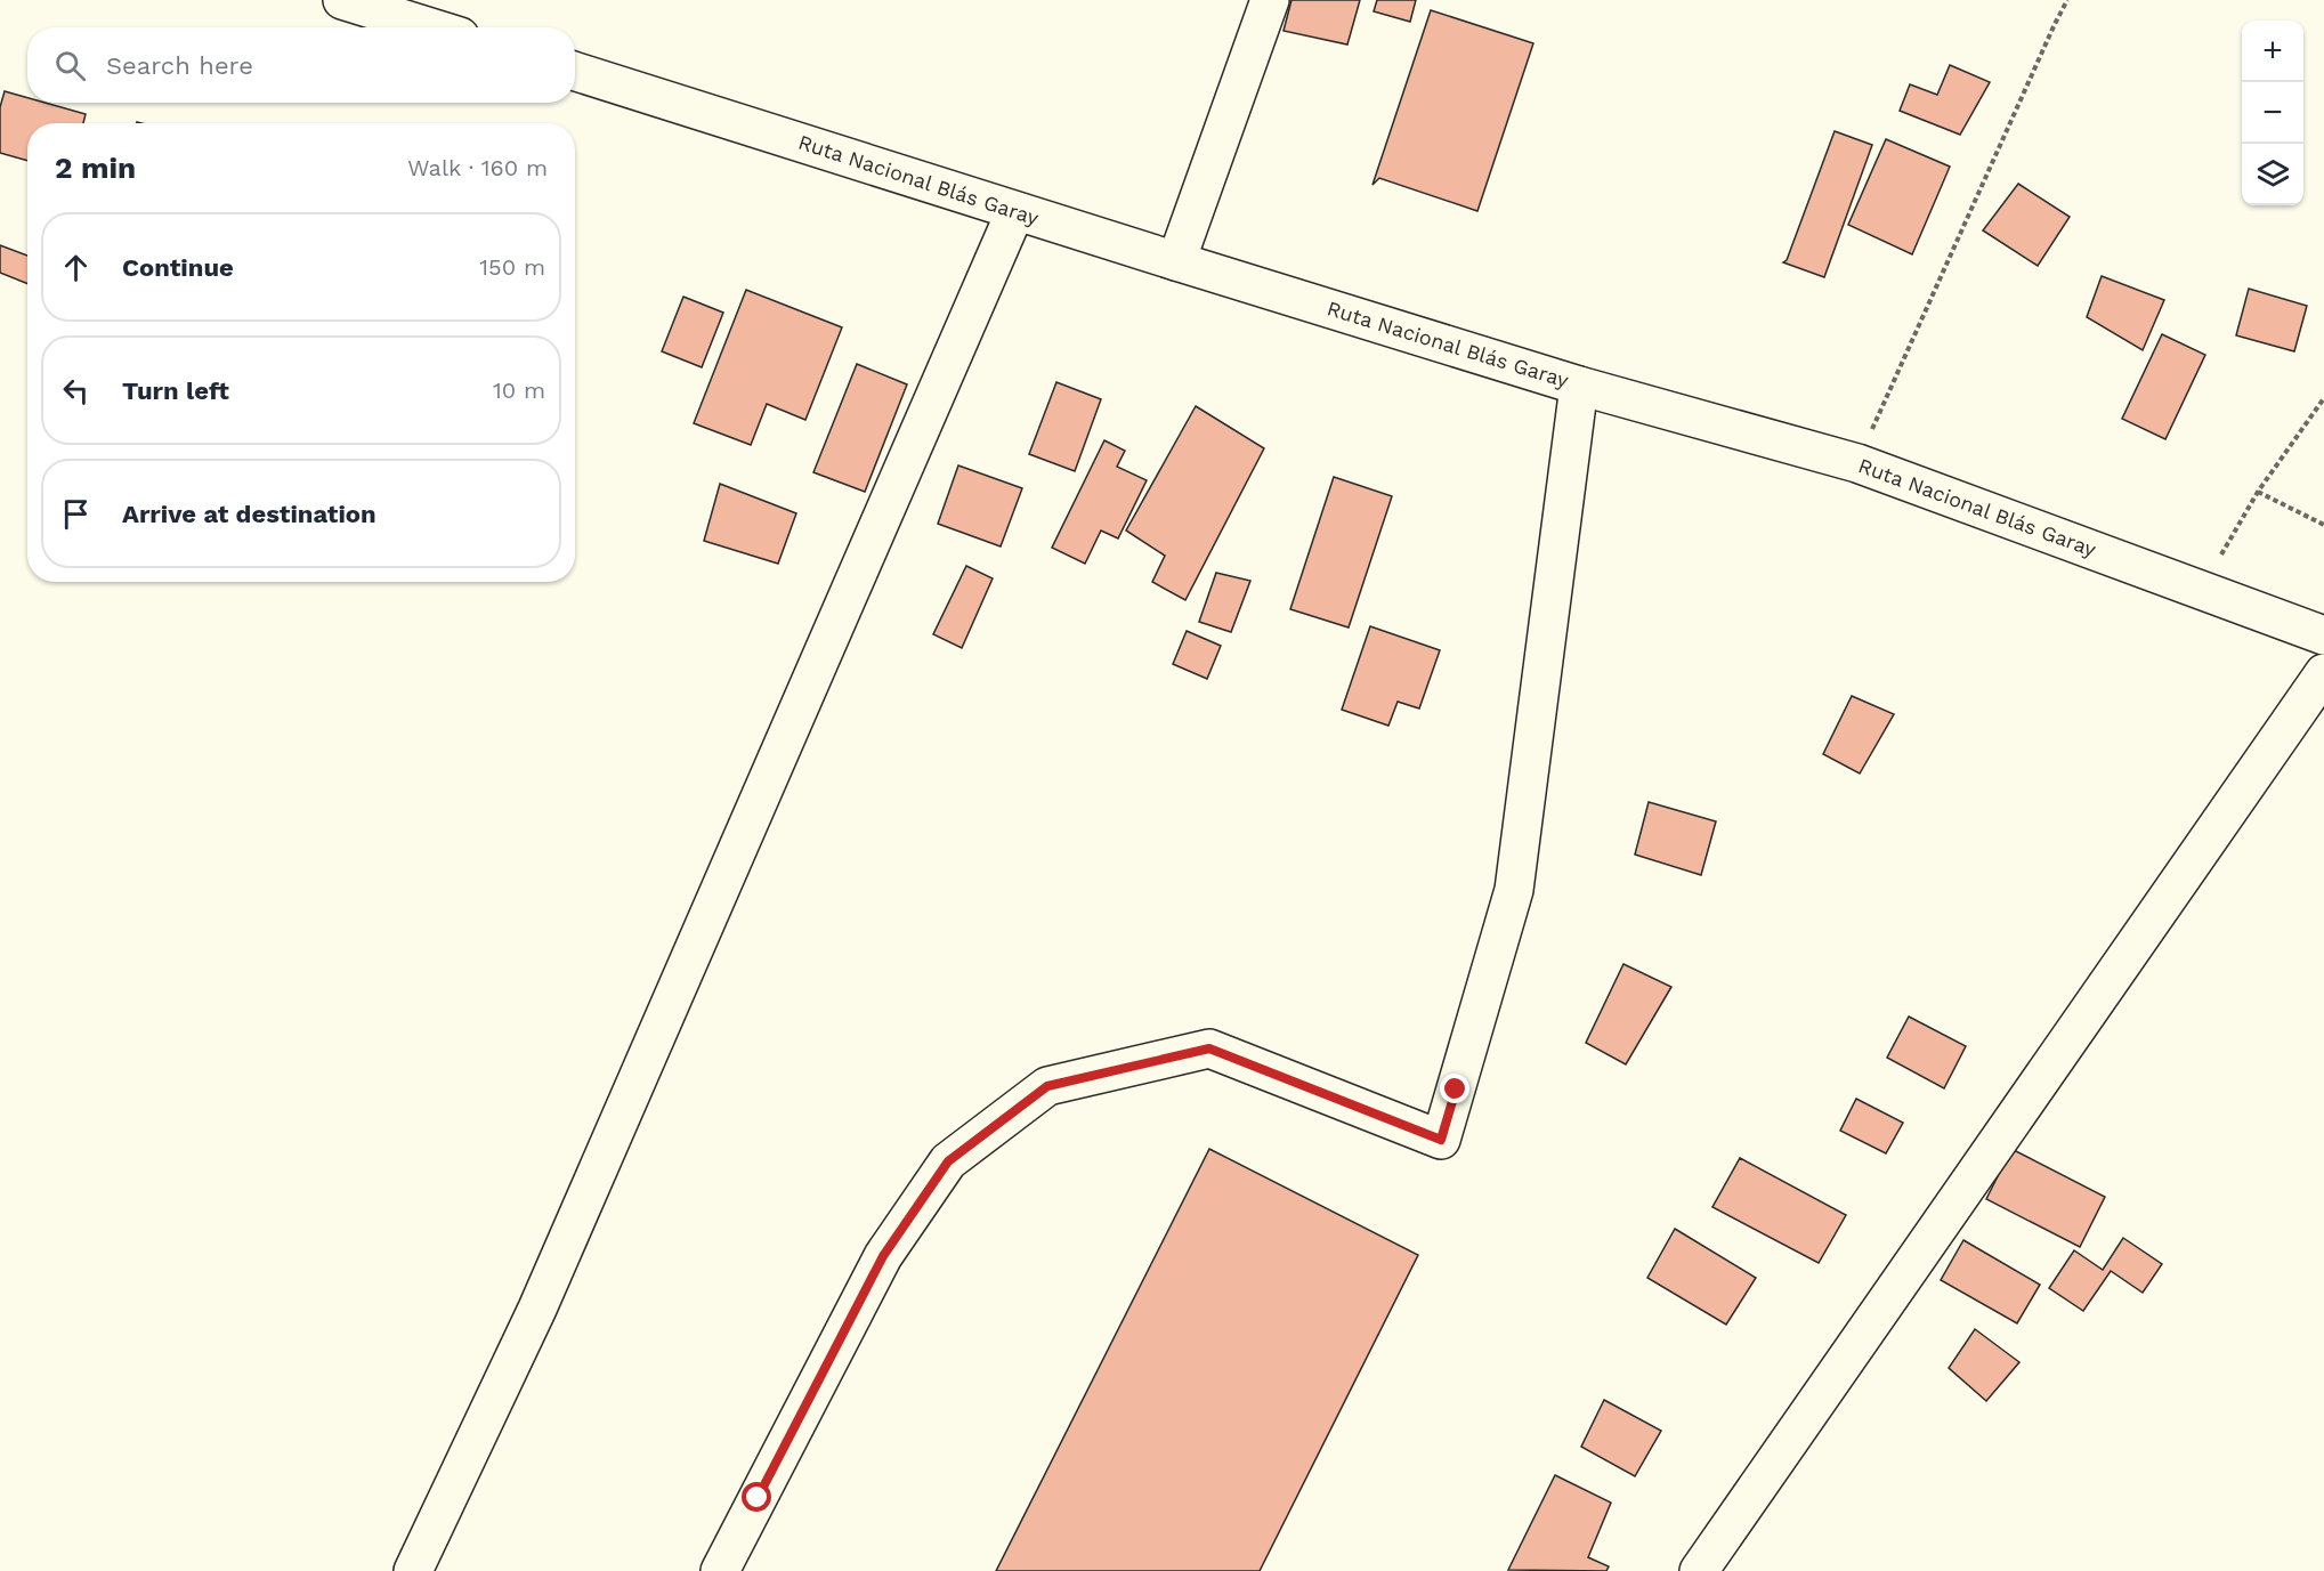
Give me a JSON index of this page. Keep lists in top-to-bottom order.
{
  "streets": {
    "main road": ["Ruta Nacional Blás Garay"]
  },
  "page": {
    "map_buttons": ["+", "−"],
    "search": "Search here",
    "heading": ["2 min", "Walk · 160 m"],
    "list": [
      ["Continue", "150 m"],
      ["Turn left", "10 m"],
      "Arrive at destination"
    ]
  }
}
